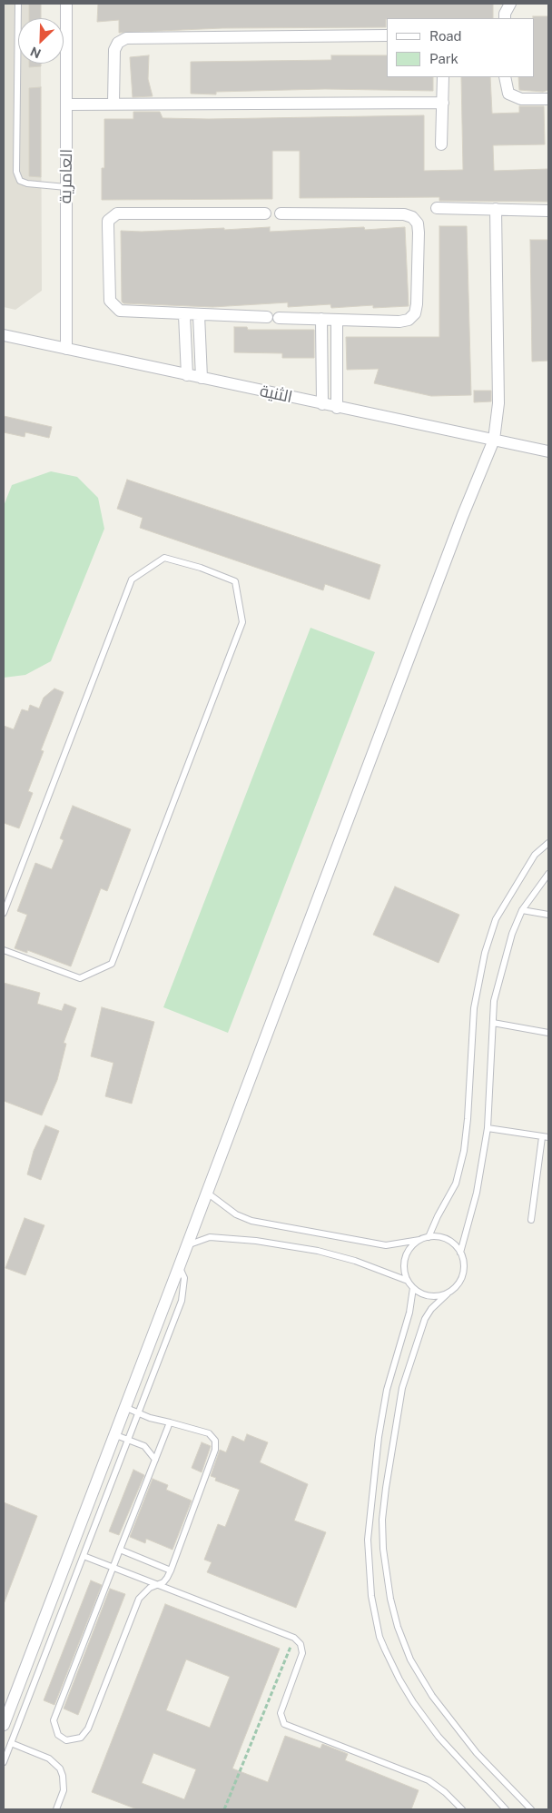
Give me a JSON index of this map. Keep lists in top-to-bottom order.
{
  "streets": {
    "street": ["العامرية", "الثنية"]
  },
  "crossings": [
    ["العامرية", "الثنية"]
  ],
  "legend": ["Road", "Park"],
  "north": "bottom left"
}
